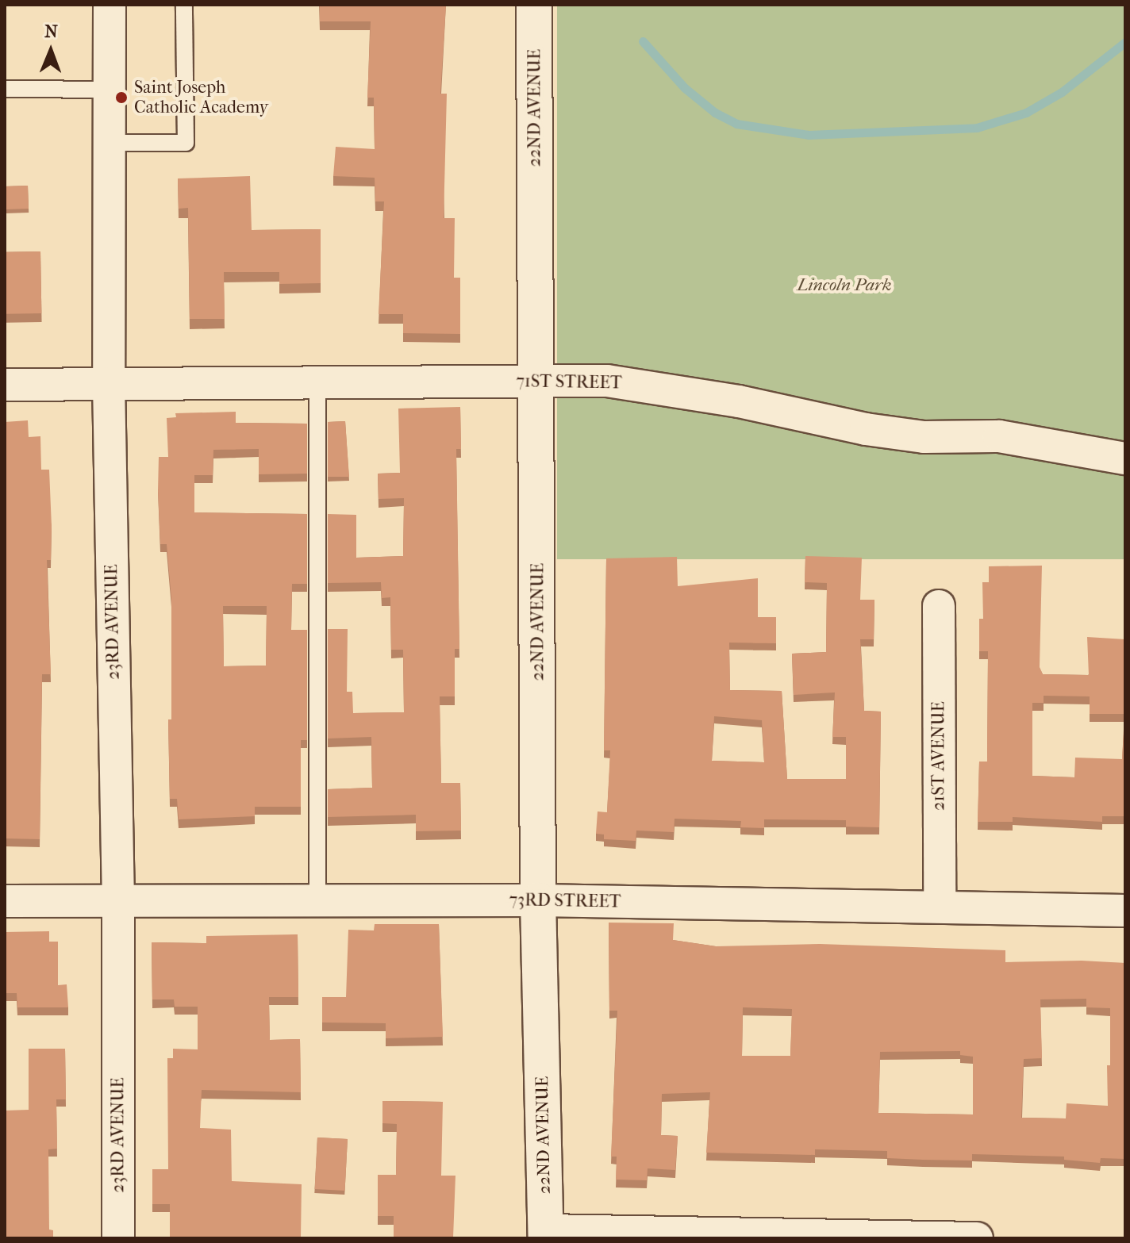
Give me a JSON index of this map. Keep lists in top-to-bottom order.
{
  "streets": {
    "street": [
      "22ND AVENUE",
      "71ST STREET",
      "23RD AVENUE",
      "21ST AVENUE",
      "73RD STREET"
    ]
  },
  "crossings": [
    ["22ND AVENUE", "71ST STREET"],
    ["22ND AVENUE", "73RD STREET"],
    ["71ST STREET", "23RD AVENUE"],
    ["23RD AVENUE", "73RD STREET"],
    ["21ST AVENUE", "73RD STREET"]
  ],
  "parks": ["Lincoln Park"],
  "places": ["Saint Joseph Catholic Academy"],
  "north": "top"
}
